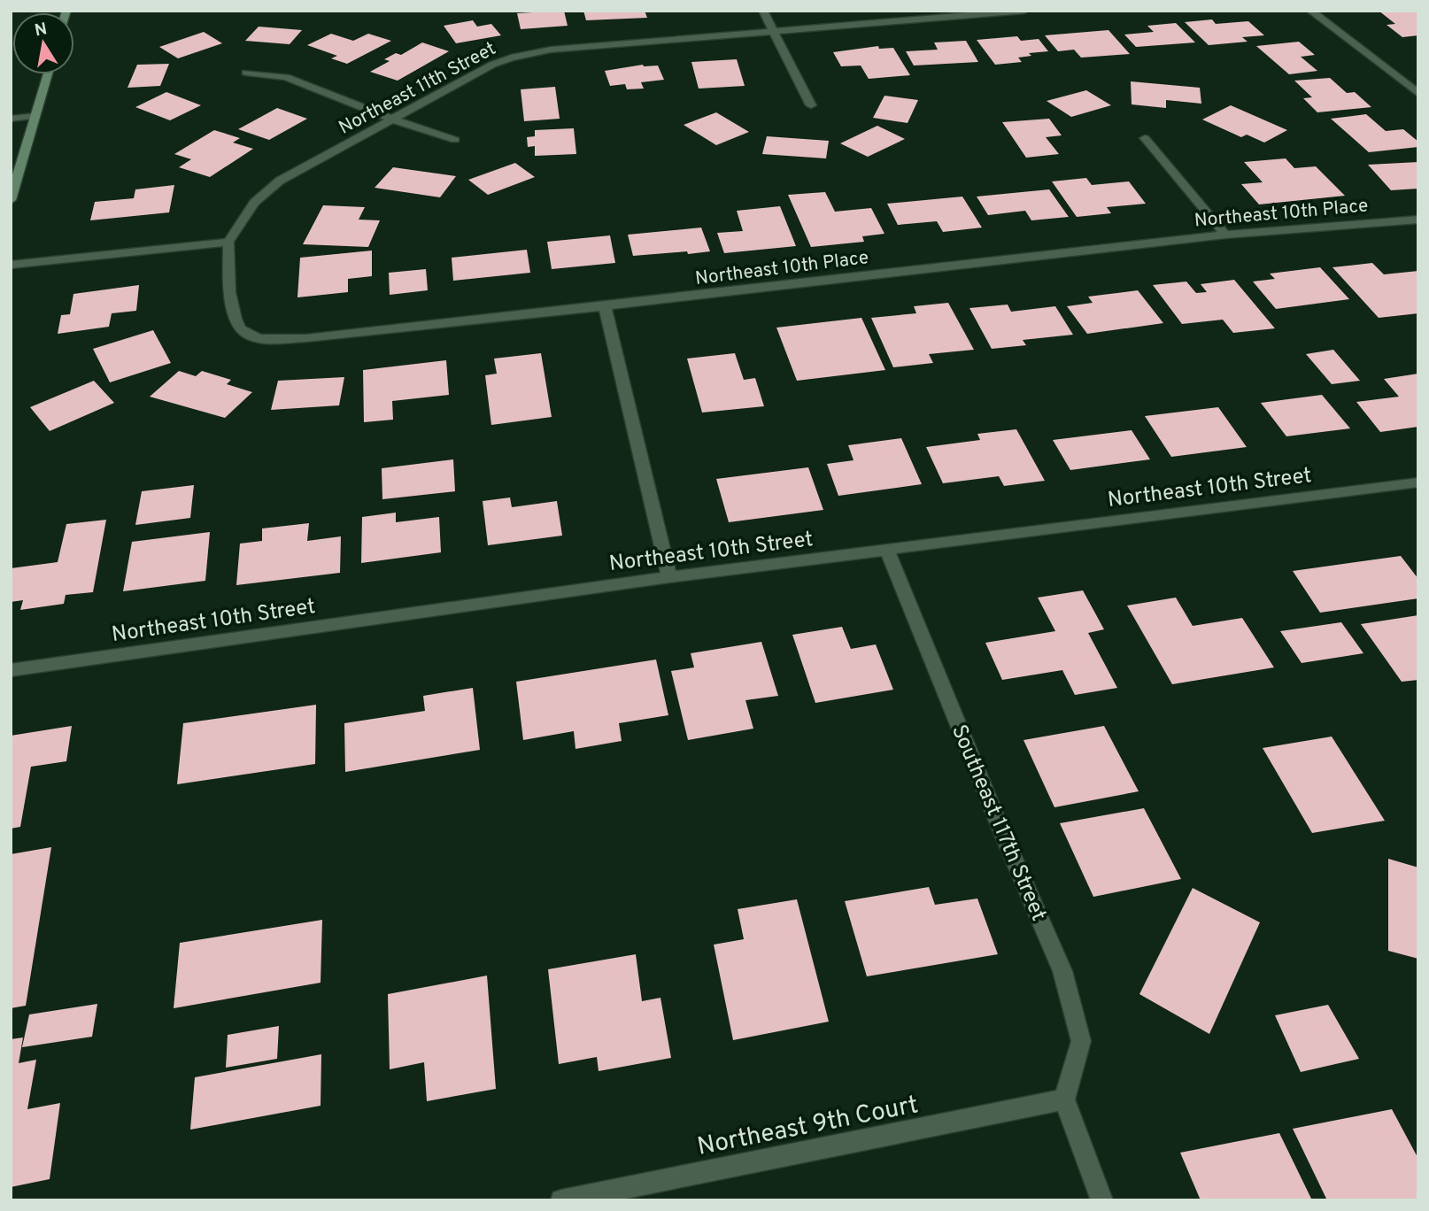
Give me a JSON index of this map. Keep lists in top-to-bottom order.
{
  "streets": {
    "street": [
      "Northeast 11th Street",
      "Northeast 10th Place",
      "Northeast 10th Street",
      "Southeast 117th Street",
      "Northeast 9th Court"
    ]
  },
  "crossings": [
    ["Northeast 11th Street", "Northeast 10th Place"],
    ["Northeast 10th Street", "Southeast 117th Street"],
    ["Southeast 117th Street", "Northeast 9th Court"]
  ],
  "north": "top"
}
